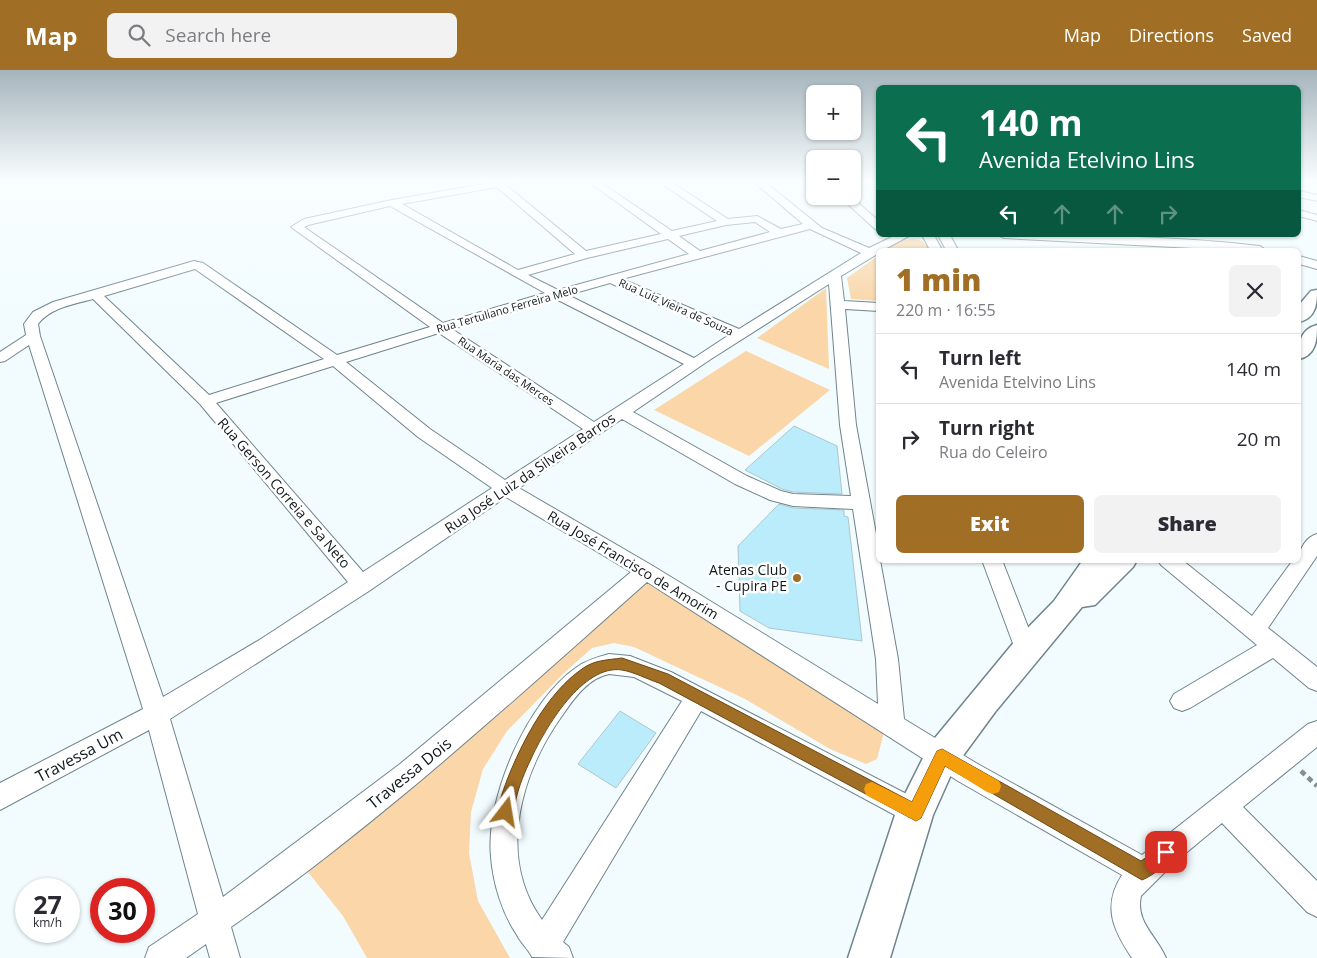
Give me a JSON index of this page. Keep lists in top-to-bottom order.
{
  "streets": {
    "street": [
      "Rua Luiz Vieira de Souza",
      "Rua Tertuliano Ferreira Melo",
      "Rua Maria das Merces",
      "Rua José Luiz da Silveira Barros",
      "Rua Gerson Correia e Sa Neto",
      "Rua José Francisco de Amorim",
      "Travessa Um",
      "Travessa Dois"
    ]
  },
  "crossings": [
    ["Rua Luiz Vieira de Souza", "Rua Tertuliano Ferreira Melo"],
    ["Rua Luiz Vieira de Souza", "Rua José Luiz da Silveira Barros"],
    ["Rua Tertuliano Ferreira Melo", "Rua Maria das Merces"],
    ["Rua Tertuliano Ferreira Melo", "Rua Gerson Correia e Sa Neto"],
    ["Rua Tertuliano Ferreira Melo", "Rua José Francisco de Amorim"],
    ["Rua Maria das Merces", "Rua José Luiz da Silveira Barros"],
    ["Rua José Luiz da Silveira Barros", "Rua Gerson Correia e Sa Neto"],
    ["Rua José Luiz da Silveira Barros", "Rua José Francisco de Amorim"],
    ["Rua José Luiz da Silveira Barros", "Travessa Um"],
    ["Rua Gerson Correia e Sa Neto", "Rua José Francisco de Amorim"],
    ["Rua José Francisco de Amorim", "Travessa Dois"]
  ],
  "places": ["Atenas Club - Cupira PE"],
  "page": {
    "header": "Map",
    "search": "Search here",
    "nav": ["Map", "Directions", "Saved"],
    "map_buttons": ["+", "−"],
    "turn": ["140 m", "Avenida Etelvino Lins"],
    "heading": ["1 min", "220 m · 16:55"],
    "list": [
      {
        "name": "Turn left",
        "note": "Avenida Etelvino Lins",
        "value": "140 m"
      },
      {
        "name": "Turn right",
        "note": "Rua do Celeiro",
        "value": "20 m"
      }
    ],
    "buttons": ["Exit", "Share"],
    "speed": "27 km/h",
    "limit": "30"
  }
}
